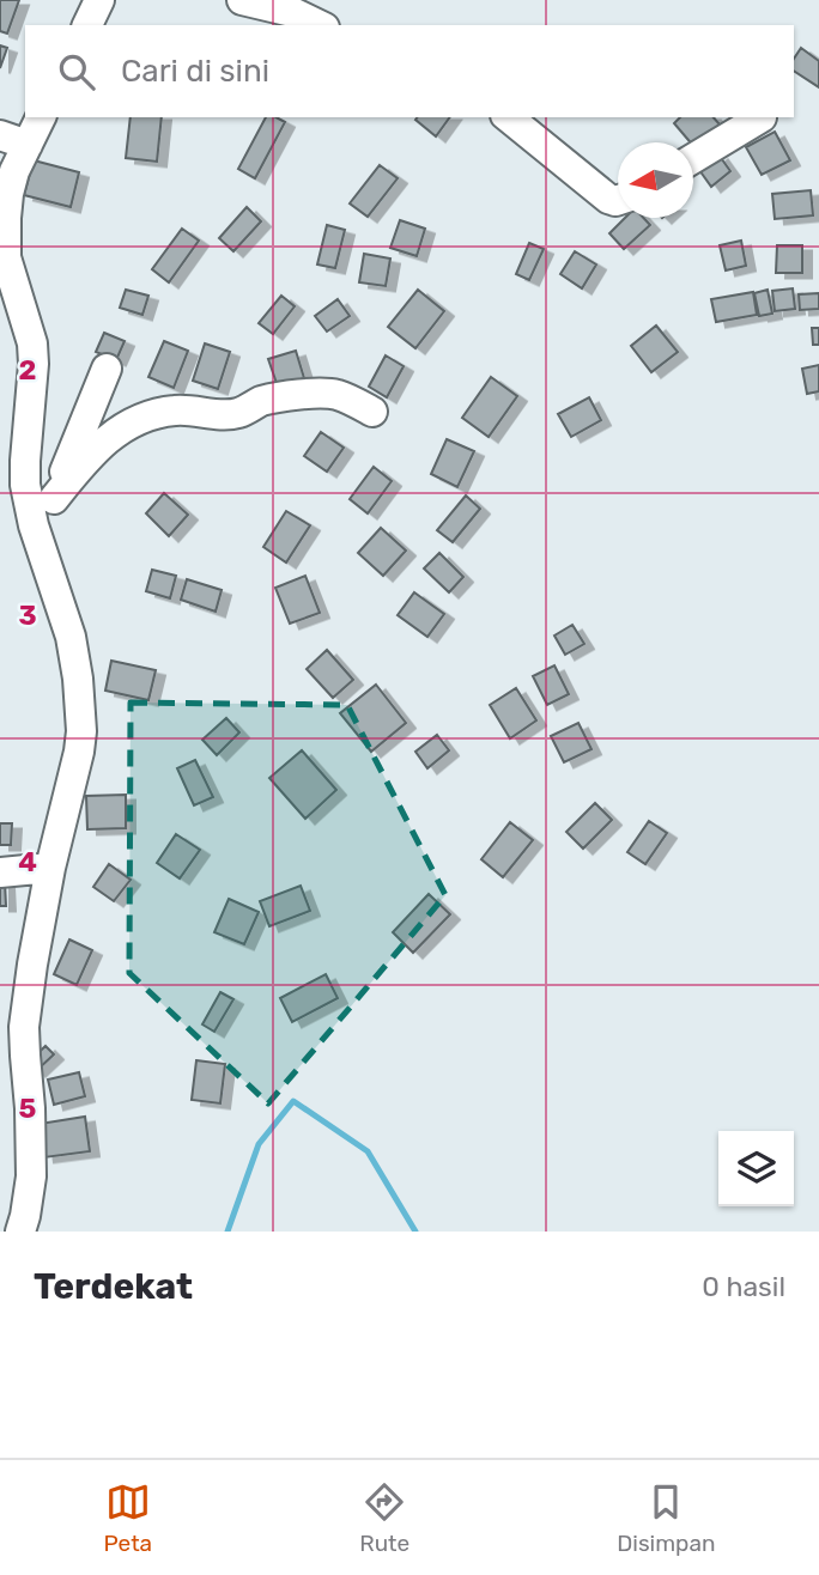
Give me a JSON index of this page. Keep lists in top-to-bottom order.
{
  "north": "left",
  "page": {
    "search": "Cari di sini",
    "heading": ["Terdekat", "0 hasil"],
    "nav": ["Peta", "Rute", "Disimpan"]
  },
  "grid": {
    "rows": [
      "2",
      "3",
      "4",
      "5"
    ]
  }
}
